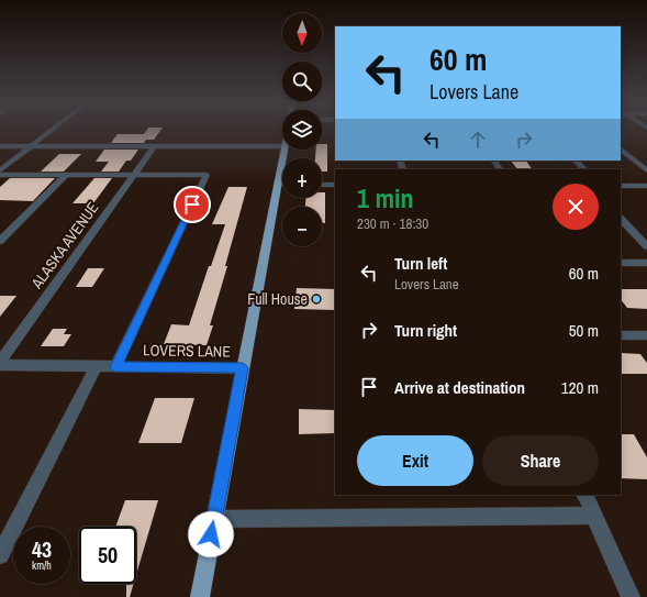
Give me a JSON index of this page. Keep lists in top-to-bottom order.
{
  "streets": {
    "street": ["ALASKA AVENUE", "LOVERS LANE"]
  },
  "places": ["Full House"],
  "north": "bottom",
  "page": {
    "map_buttons": ["+", "−"],
    "turn": ["60 m", "Lovers Lane"],
    "heading": ["1 min", "230 m · 18:30"],
    "list": [
      {
        "name": "Turn left",
        "note": "Lovers Lane",
        "value": "60 m"
      },
      {
        "name": "Turn right",
        "value": "50 m"
      },
      {
        "name": "Arrive at destination",
        "value": "120 m"
      }
    ],
    "buttons": ["Exit", "Share"],
    "speed": "43 km/h",
    "limit": "50"
  }
}
